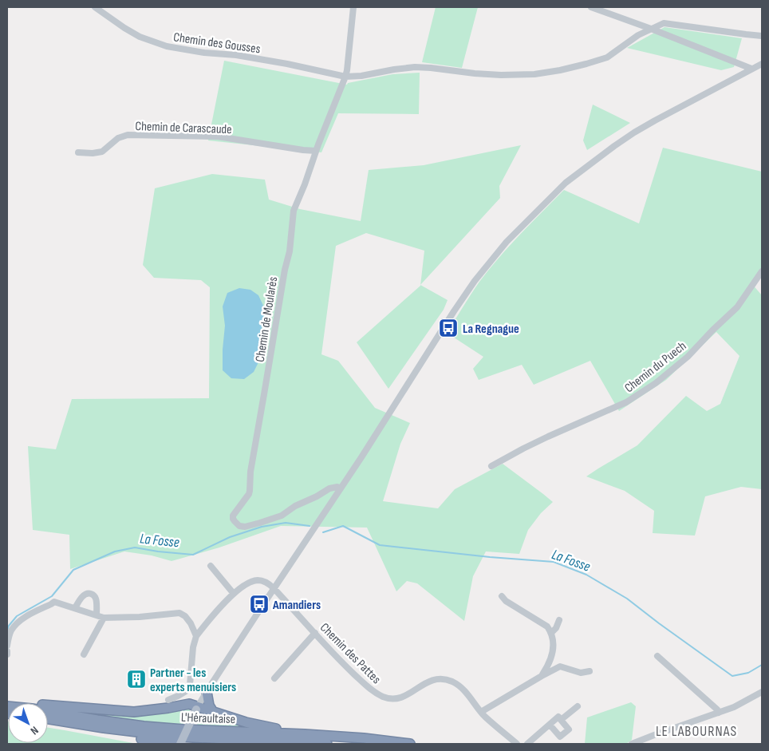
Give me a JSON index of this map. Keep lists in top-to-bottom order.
{
  "streets": {
    "highway": ["L'Héraultaise"],
    "street": [
      "Chemin des Gousses",
      "Chemin de Carascaude",
      "Chemin de Moularès",
      "Chemin du Puech",
      "Chemin des Pattes"
    ]
  },
  "crossings": [
    ["Chemin des Gousses", "Chemin de Moularès"],
    ["Chemin de Carascaude", "Chemin de Moularès"]
  ],
  "districts": ["LE LABOURNAS"],
  "water": ["La Fosse"],
  "places": {
    "bus stop": ["La Regnague", "Amandiers"],
    "building": ["Partner - les experts menuisiers"]
  },
  "north": "bottom right"
}
